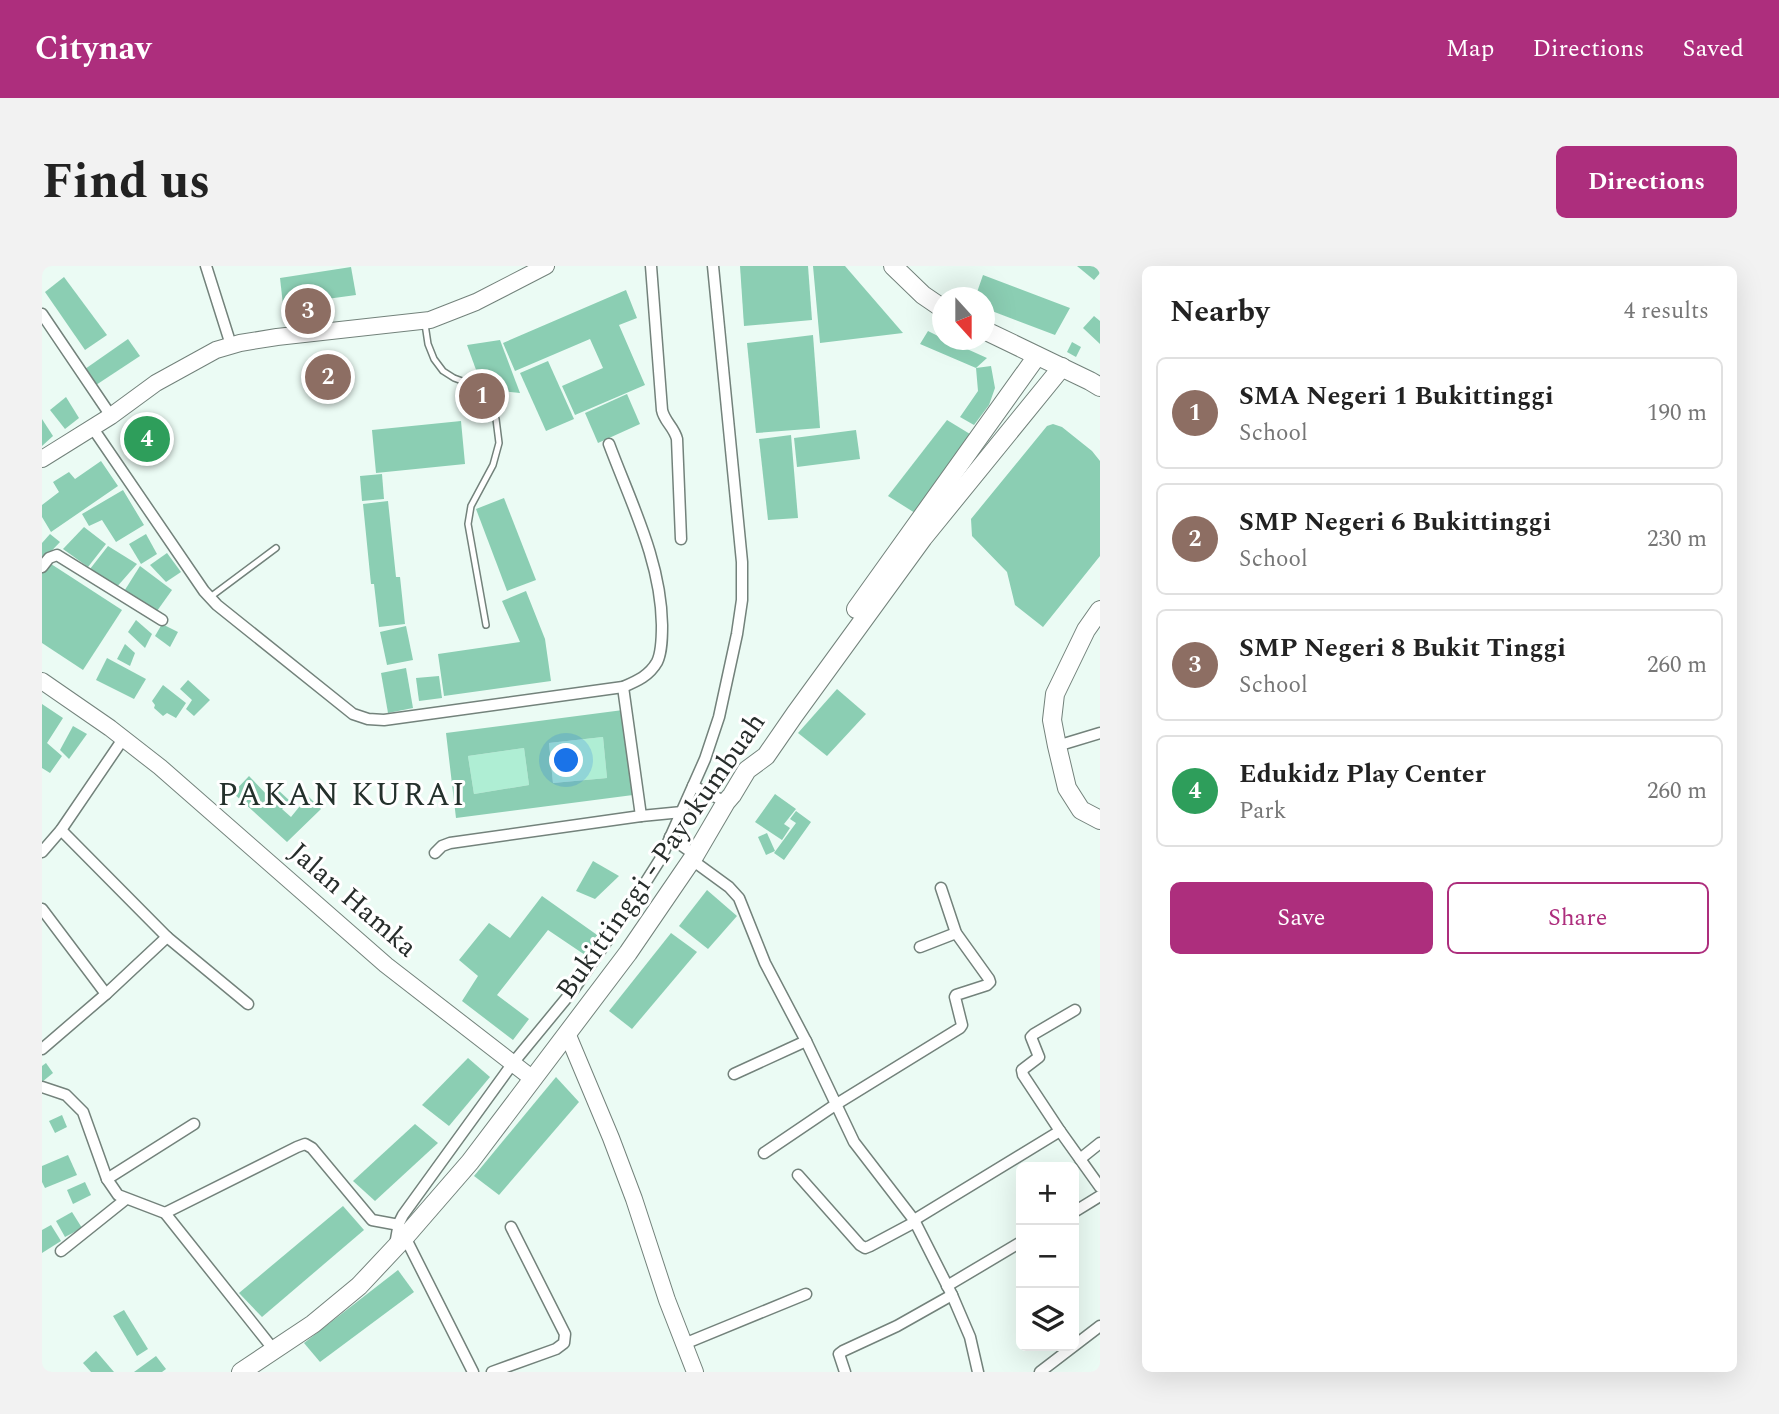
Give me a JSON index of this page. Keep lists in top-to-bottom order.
{
  "streets": {
    "main road": ["Bukittinggi - Payokumbuah"],
    "street": ["Jalan Hamka"]
  },
  "crossings": [
    ["Bukittinggi - Payokumbuah", "Jalan Hamka"]
  ],
  "districts": ["PAKAN KURAI"],
  "north": "bottom",
  "page": {
    "header": "Citynav",
    "nav": ["Map", "Directions", "Saved"],
    "title": "Find us",
    "buttons": [
      "Directions",
      ["Save", "Share"]
    ],
    "heading": ["Nearby", "4 results"],
    "pins": [
      "3",
      "2",
      "1",
      "4"
    ],
    "list": [
      {
        "mark": "1",
        "name": "SMA Negeri 1 Bukittinggi",
        "note": "School",
        "value": "190 m"
      },
      {
        "mark": "2",
        "name": "SMP Negeri 6 Bukittinggi",
        "note": "School",
        "value": "230 m"
      },
      {
        "mark": "3",
        "name": "SMP Negeri 8 Bukit Tinggi",
        "note": "School",
        "value": "260 m"
      },
      {
        "mark": "4",
        "name": "Edukidz Play Center",
        "note": "Park",
        "value": "260 m"
      }
    ],
    "map_buttons": ["+", "−"]
  }
}
